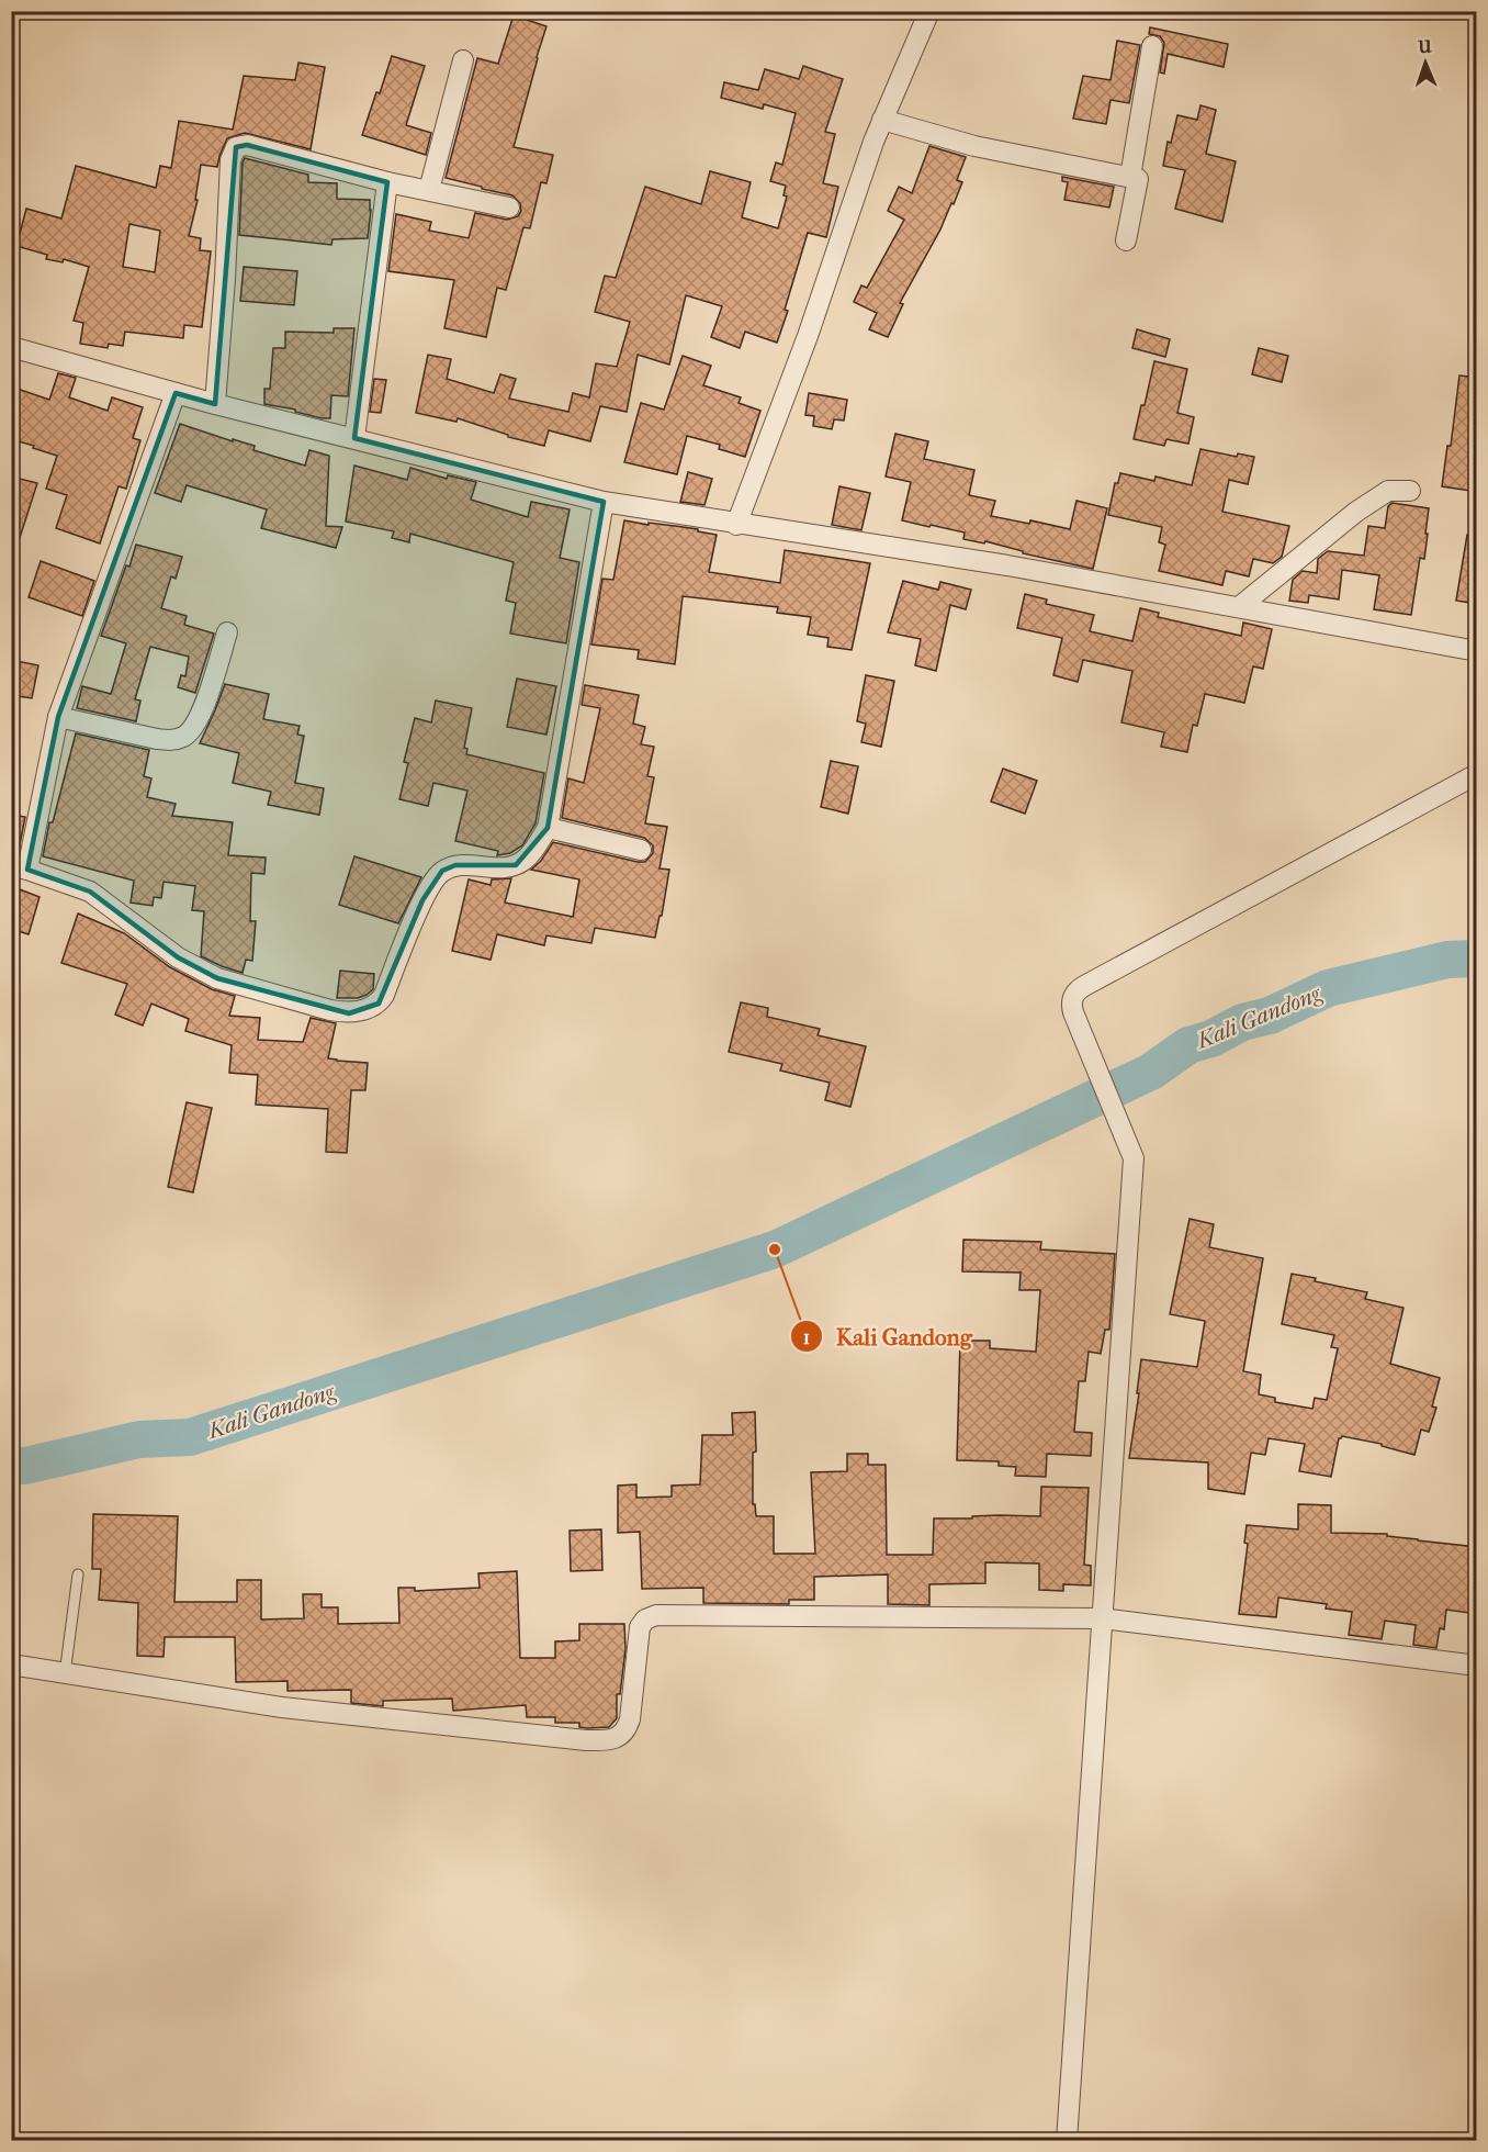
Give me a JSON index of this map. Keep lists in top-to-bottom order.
{
  "water": ["Kali Gandong"],
  "places": ["Kali Gandong"],
  "north": "top"
}
